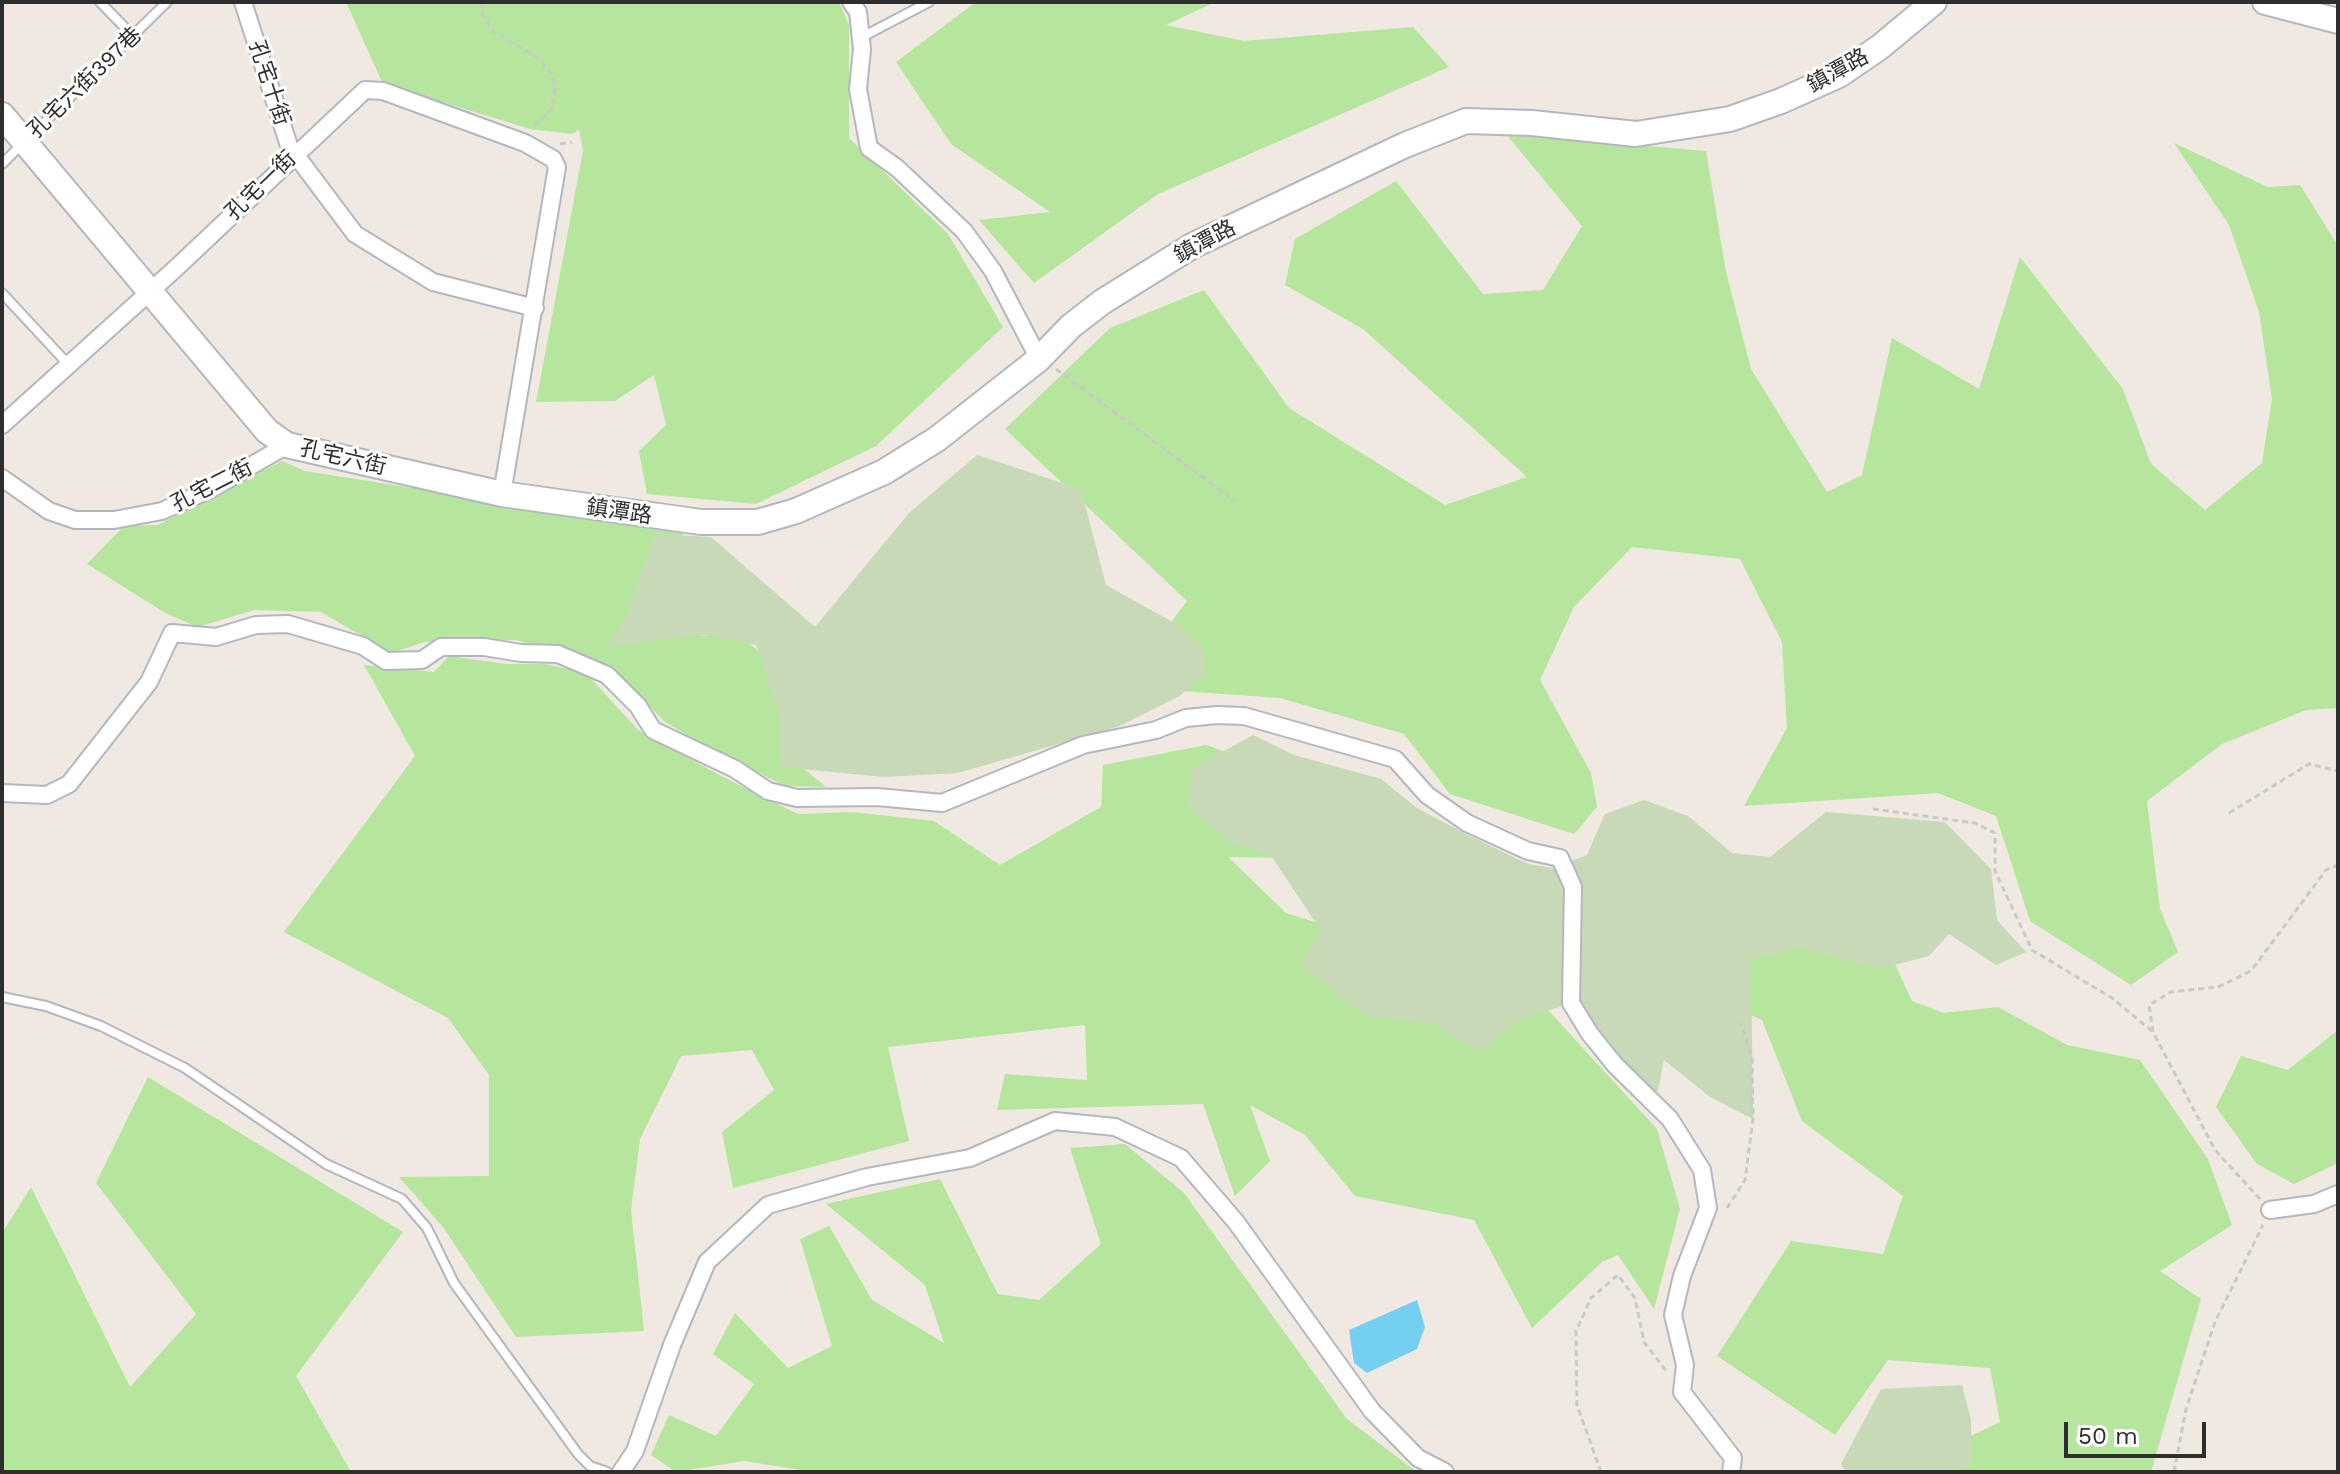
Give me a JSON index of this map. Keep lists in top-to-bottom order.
{
  "streets": {
    "street": [
      "鎮潭路",
      "孔宅十街",
      "孔宅一街",
      "孔宅六街",
      "孔宅二街"
    ],
    "lane": ["孔宅六街397巷"]
  },
  "crossings": [
    ["鎮潭路", "孔宅六街"],
    ["孔宅六街397巷", "孔宅六街"],
    ["孔宅十街", "孔宅一街"],
    ["孔宅一街", "孔宅六街"],
    ["孔宅六街", "孔宅二街"]
  ],
  "scale_bar": "50 m"
}
